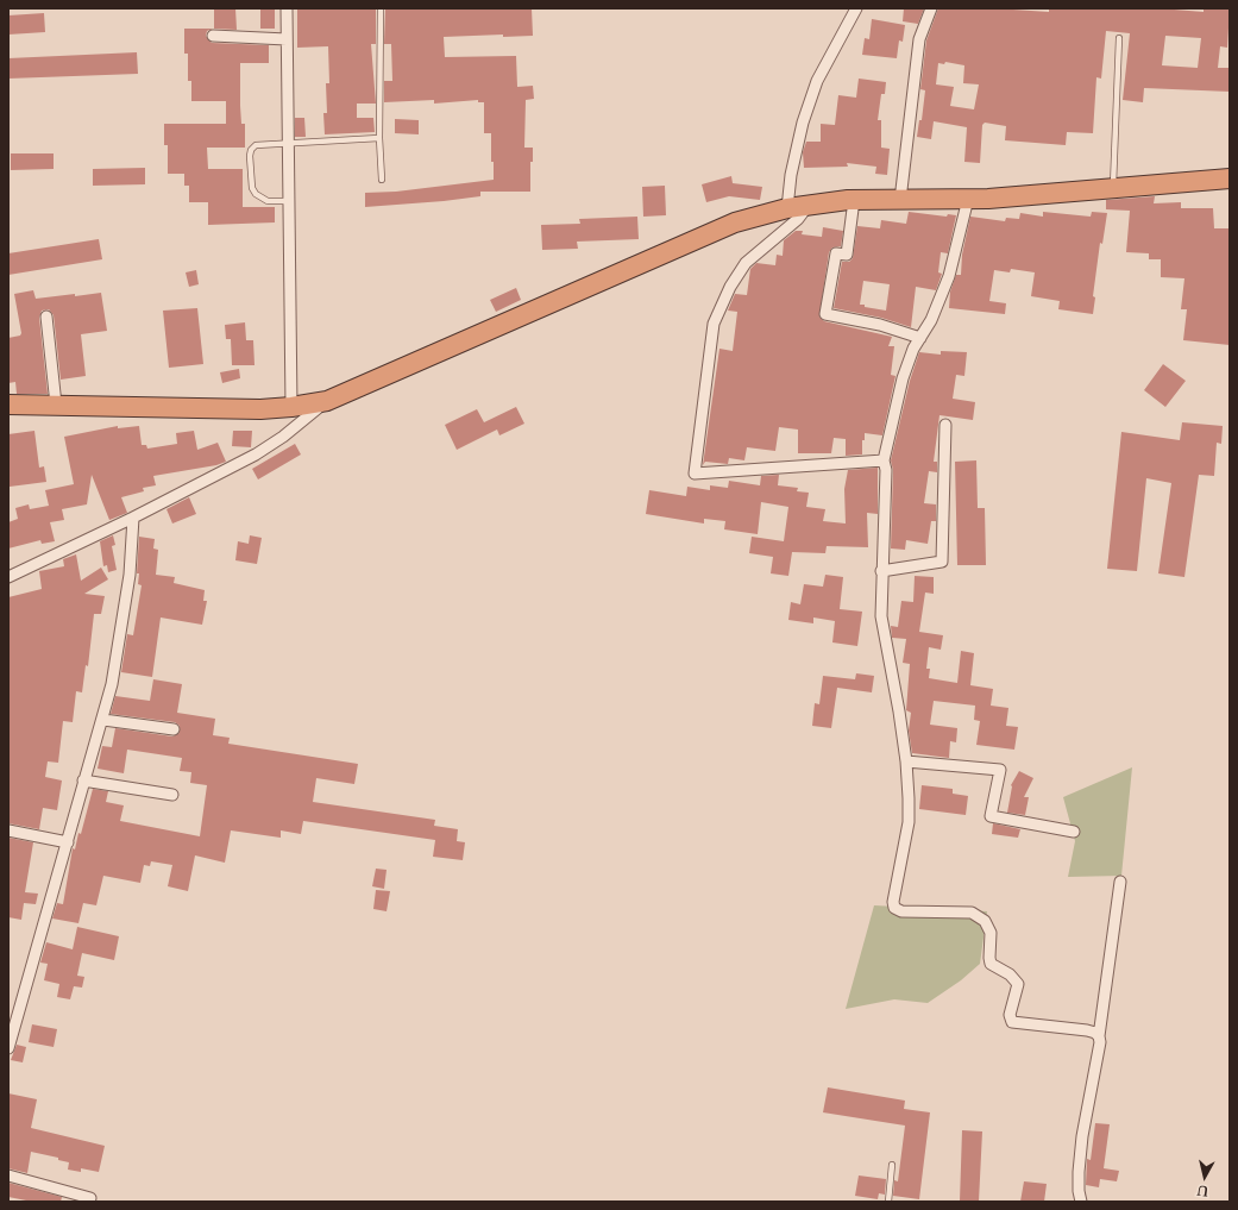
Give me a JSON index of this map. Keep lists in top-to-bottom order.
{
  "north": "bottom"
}
